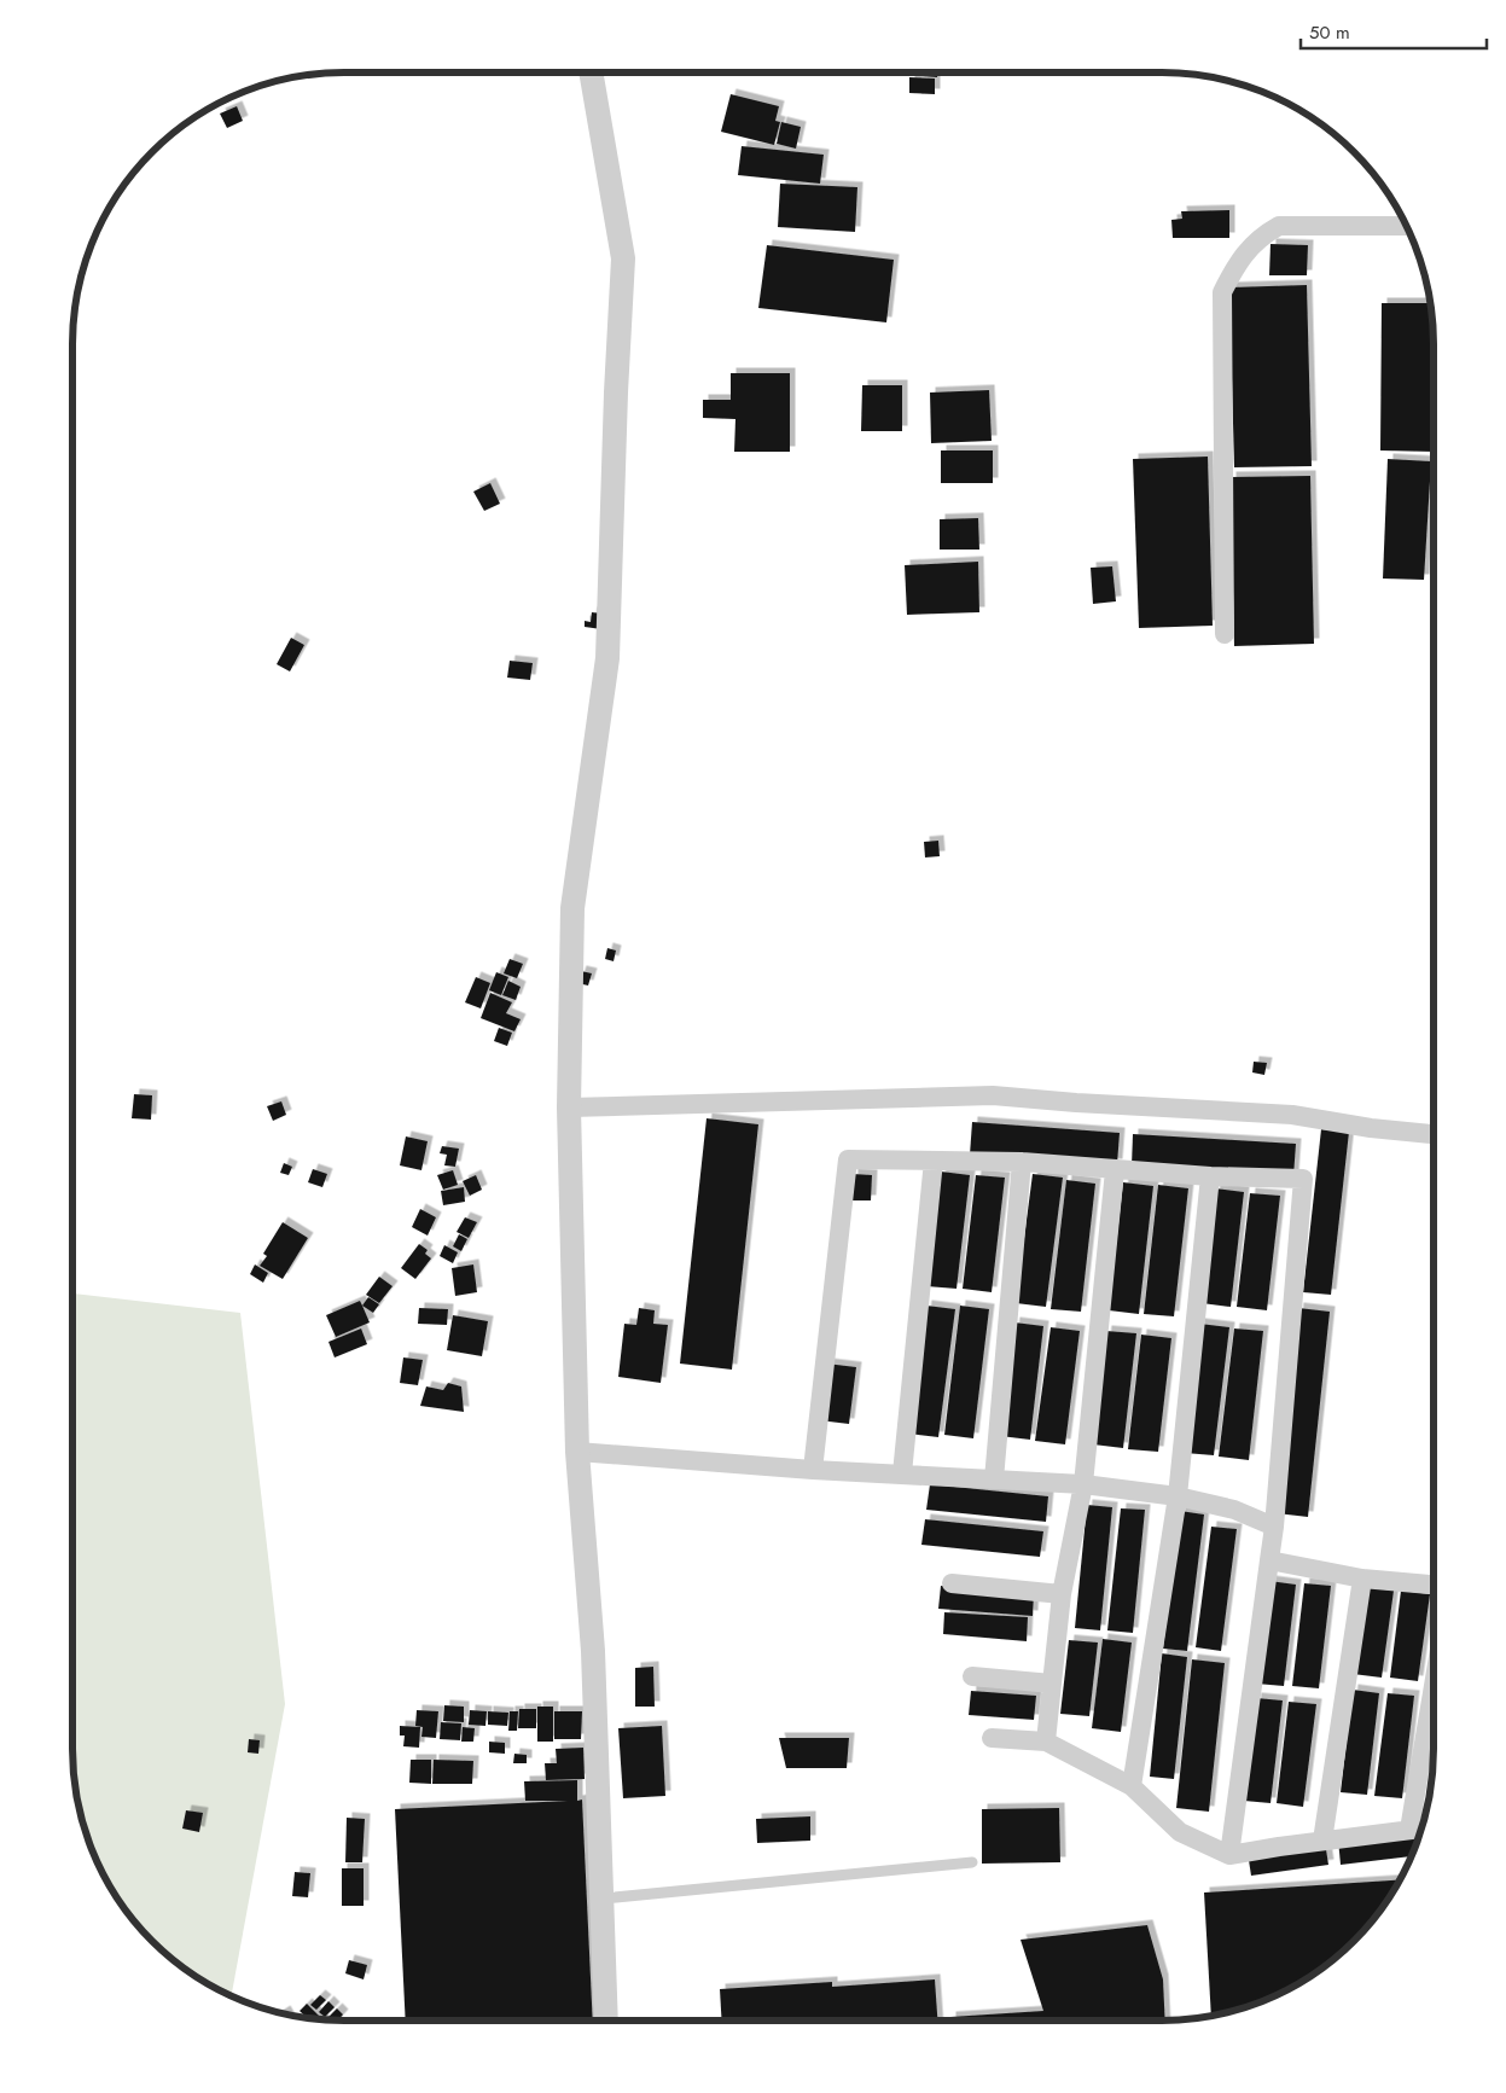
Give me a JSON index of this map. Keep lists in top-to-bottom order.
{
  "scale_bar": "50 m"
}
